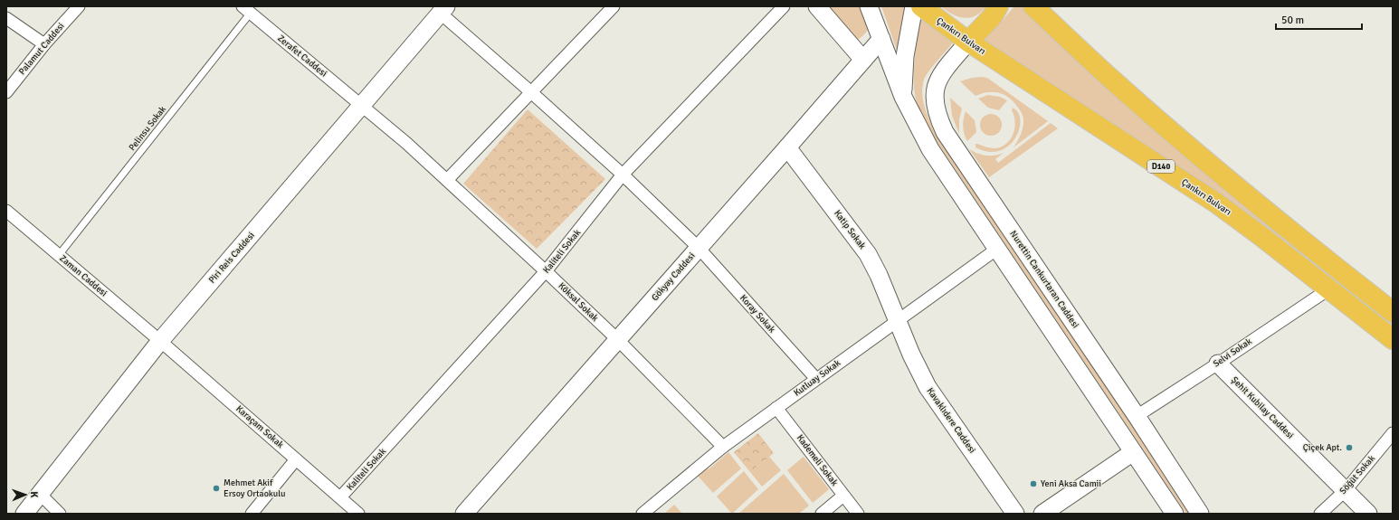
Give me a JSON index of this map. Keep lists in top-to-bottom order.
{
  "streets": {
    "highway": ["Çankırı Bulvarı", "D140"],
    "street": [
      "Palamut Caddesi",
      "Zerafet Caddesi",
      "Katip Sokak",
      "Kaliteli Sokak",
      "Piri Reis Caddesi",
      "Zaman Caddesi",
      "Gökyay Caddesi",
      "Nurettin Cankurtaran Caddesi",
      "Köksal Sokak",
      "Koray Sokak",
      "Selvi Sokak",
      "Kutluay Sokak",
      "Şehit Kubilay Caddesi",
      "Kavaklıdere Caddesi",
      "Karaçam Sokak",
      "Kademeli Sokak",
      "Söğüt Sokak"
    ],
    "lane": ["Pelinsu Sokak"]
  },
  "crossings": [
    ["Çankırı Bulvarı", "Nurettin Cankurtaran Caddesi"],
    ["Çankırı Bulvarı", "Selvi Sokak"],
    ["Zerafet Caddesi", "Pelinsu Sokak"],
    ["Zerafet Caddesi", "Piri Reis Caddesi"],
    ["Zerafet Caddesi", "Köksal Sokak"],
    ["Pelinsu Sokak", "Zaman Caddesi"],
    ["Katip Sokak", "Gökyay Caddesi"],
    ["Katip Sokak", "Kutluay Sokak"],
    ["Katip Sokak", "Kavaklıdere Caddesi"],
    ["Kaliteli Sokak", "Köksal Sokak"],
    ["Kaliteli Sokak", "Koray Sokak"],
    ["Kaliteli Sokak", "Karaçam Sokak"],
    ["Piri Reis Caddesi", "Zaman Caddesi"],
    ["Piri Reis Caddesi", "Köksal Sokak"],
    ["Piri Reis Caddesi", "Koray Sokak"],
    ["Piri Reis Caddesi", "Karaçam Sokak"],
    ["Zaman Caddesi", "Karaçam Sokak"],
    ["Gökyay Caddesi", "Köksal Sokak"],
    ["Gökyay Caddesi", "Koray Sokak"],
    ["Nurettin Cankurtaran Caddesi", "Selvi Sokak"],
    ["Köksal Sokak", "Kutluay Sokak"],
    ["Koray Sokak", "Kutluay Sokak"],
    ["Selvi Sokak", "Şehit Kubilay Caddesi"],
    ["Kutluay Sokak", "Kavaklıdere Caddesi"],
    ["Kutluay Sokak", "Kademeli Sokak"],
    ["Şehit Kubilay Caddesi", "Söğüt Sokak"]
  ],
  "places": ["Çiçek Apt.", "Yeni Aksa Camii", "Mehmet Akif Ersoy Ortaokulu"],
  "scale_bar": "50 m",
  "north": "right"
}
